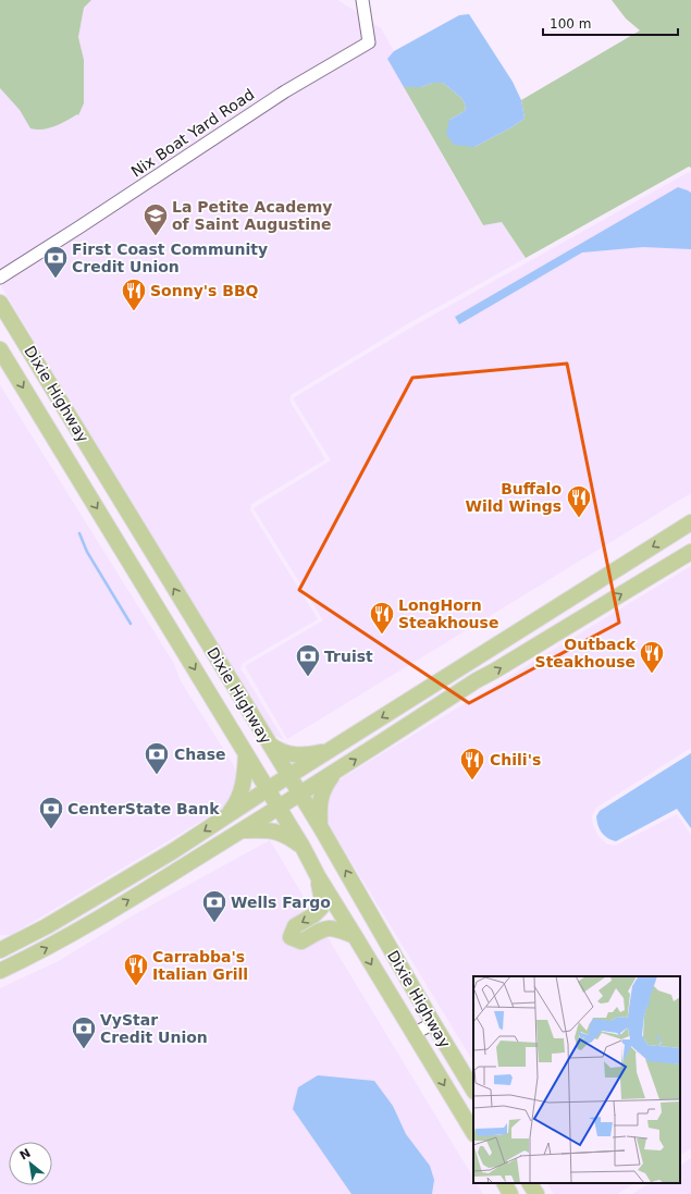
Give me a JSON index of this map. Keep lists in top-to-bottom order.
{
  "streets": {
    "main road": ["Dixie Highway"],
    "street": ["Nix Boat Yard Road"]
  },
  "places": {
    "school or university": ["La Petite Academy of Saint Augustine"],
    "bank": [
      "First Coast Community Credit Union",
      "Truist",
      "Chase",
      "CenterState Bank",
      "Wells Fargo",
      "VyStar Credit Union"
    ],
    "restaurant": [
      "Sonny's BBQ",
      "Buffalo Wild Wings",
      "LongHorn Steakhouse",
      "Outback Steakhouse",
      "Chili's",
      "Carrabba's Italian Grill"
    ]
  },
  "scale_bar": "100 m",
  "north": "top left"
}
